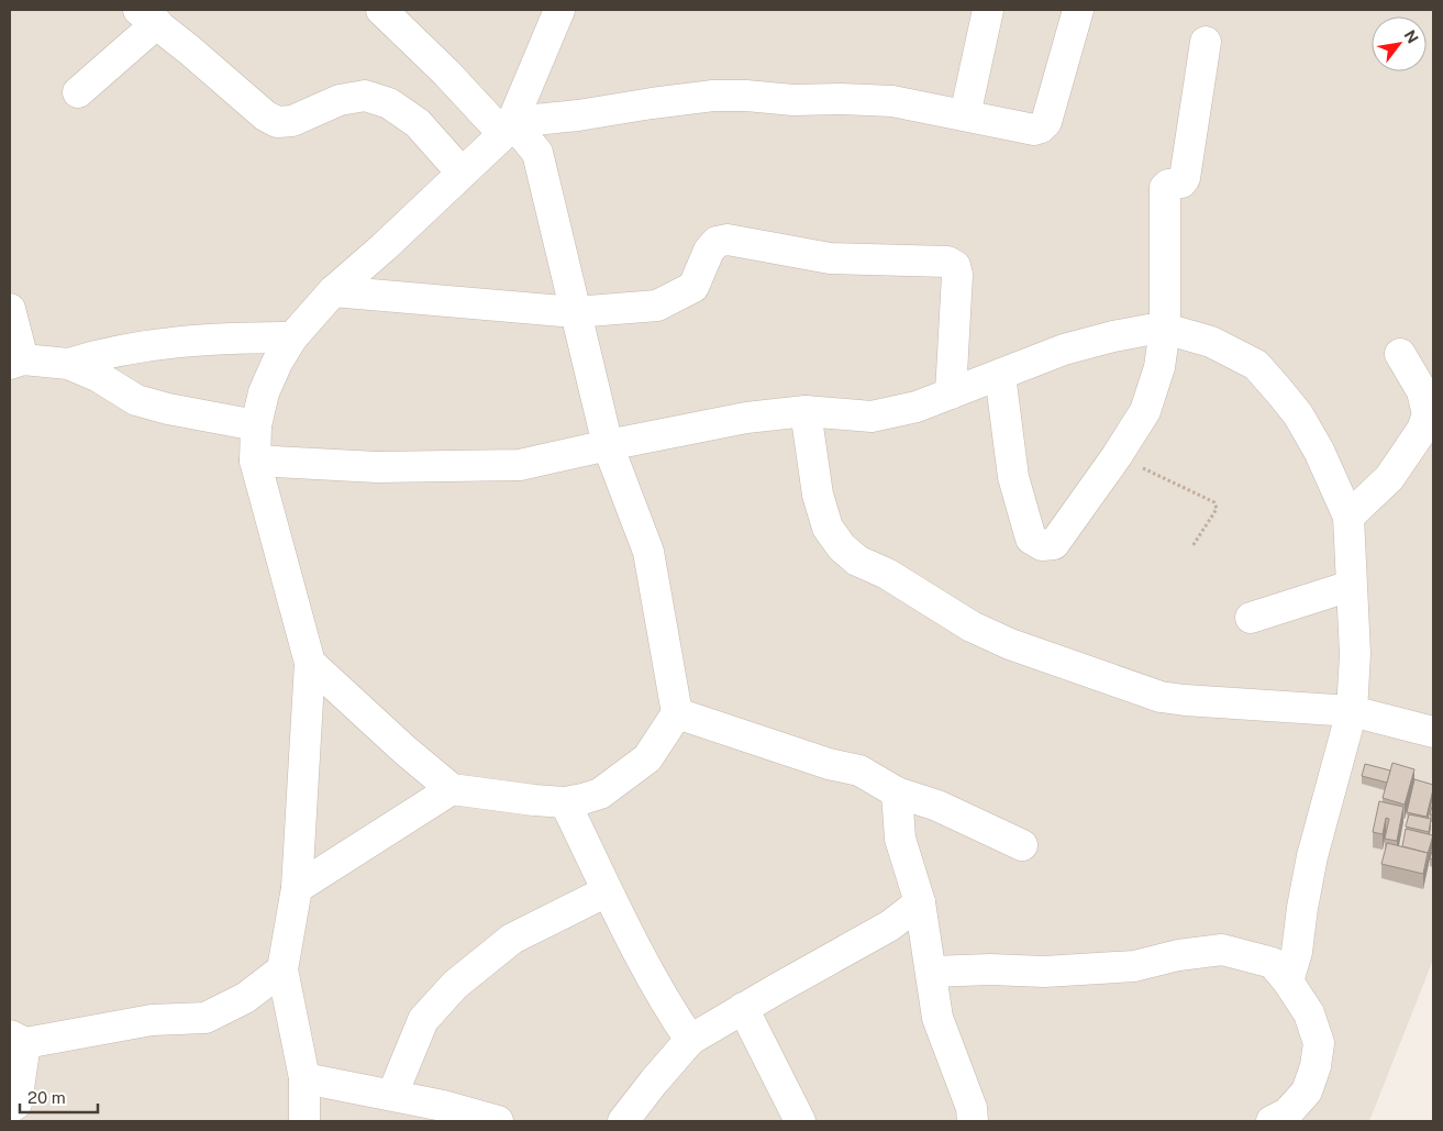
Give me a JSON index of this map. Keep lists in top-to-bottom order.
{
  "scale_bar": "20 m",
  "north": "top right"
}
